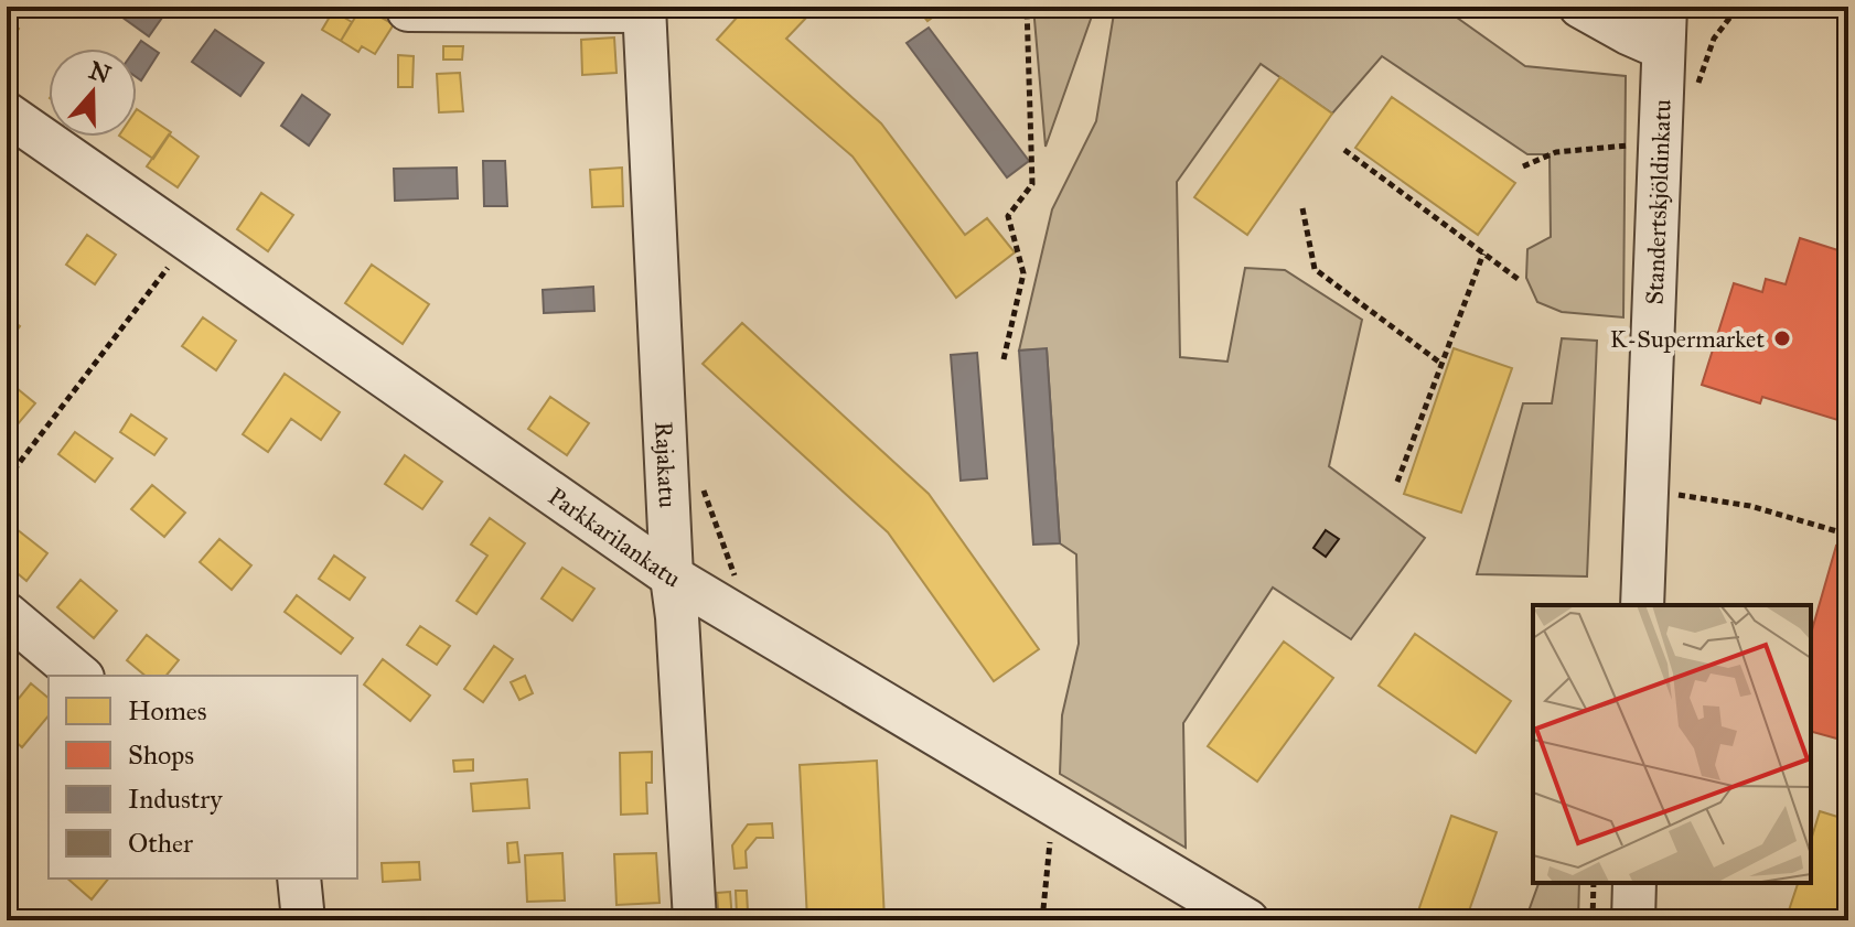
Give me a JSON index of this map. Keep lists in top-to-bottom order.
{
  "streets": {
    "street": ["Standertskjöldinkatu", "Rajakatu", "Parkkarilankatu"]
  },
  "crossings": [
    ["Rajakatu", "Parkkarilankatu"]
  ],
  "places": ["K-Supermarket"],
  "legend": [
    "Homes",
    "Shops",
    "Industry",
    "Other"
  ],
  "north": "top"
}
